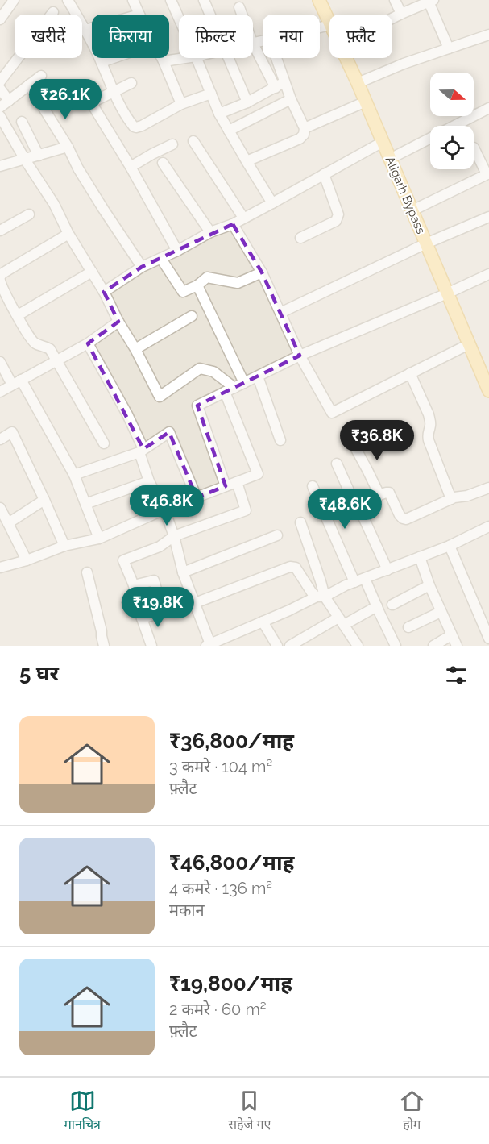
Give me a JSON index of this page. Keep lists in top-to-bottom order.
{
  "streets": {
    "main road": ["Aligarh Bypass"]
  },
  "north": "right",
  "page": {
    "chip": [
      "खरीदें",
      "किराया",
      "फ़िल्टर",
      "नया",
      "फ़्लैट"
    ],
    "price": [
      "₹26.1K",
      "₹36.8K",
      "₹46.8K",
      "₹48.6K",
      "₹19.8K"
    ],
    "heading": "5 घर",
    "list": [
      {
        "name": "₹36,800/माह",
        "note": "3 कमरे · 104 m² · फ़्लैट"
      },
      {
        "name": "₹46,800/माह",
        "note": "4 कमरे · 136 m² · मकान"
      },
      {
        "name": "₹19,800/माह",
        "note": "2 कमरे · 60 m² · फ़्लैट"
      }
    ],
    "tabs": ["मानचित्र", "सहेजे गए", "होम"]
  }
}
